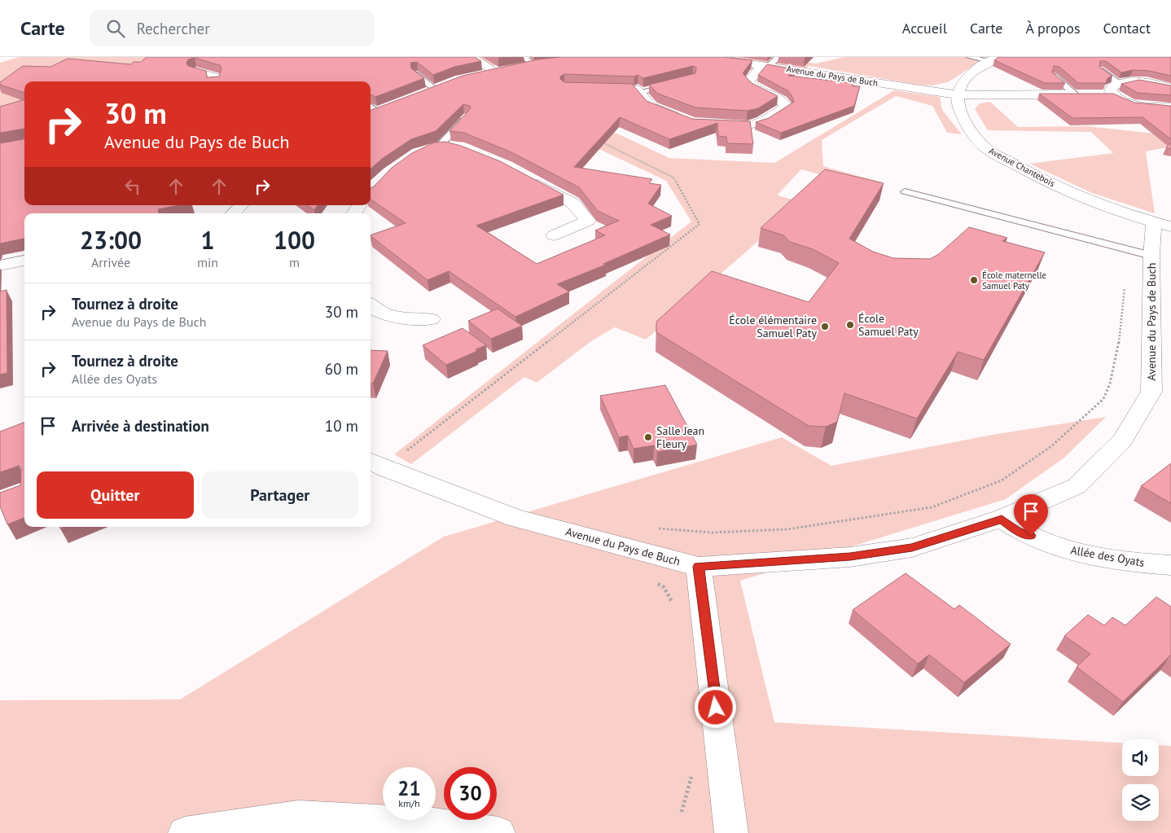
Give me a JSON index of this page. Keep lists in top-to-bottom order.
{
  "streets": {
    "street": ["Avenue du Pays de Buch", "Avenue Chantebois", "Allée des Oyats"]
  },
  "crossings": [
    ["Avenue du Pays de Buch", "Avenue Chantebois"],
    ["Avenue du Pays de Buch", "Allée des Oyats"]
  ],
  "places": [
    "École maternelle Samuel Paty",
    "École Samuel Paty",
    "École élémentaire Samuel Paty",
    "Salle Jean Fleury"
  ],
  "page": {
    "header": "Carte",
    "search": "Rechercher",
    "nav": [
      "Accueil",
      "Carte",
      "À propos",
      "Contact"
    ],
    "turn": ["30 m", "Avenue du Pays de Buch"],
    "eta": [
      "23:00",
      "Arrivée",
      "1",
      "min",
      "100",
      "m"
    ],
    "list": [
      {
        "name": "Tournez à droite",
        "note": "Avenue du Pays de Buch",
        "value": "30 m"
      },
      {
        "name": "Tournez à droite",
        "note": "Allée des Oyats",
        "value": "60 m"
      },
      {
        "name": "Arrivée à destination",
        "value": "10 m"
      }
    ],
    "buttons": ["Quitter", "Partager"],
    "speed": "21 km/h",
    "limit": "30"
  }
}
